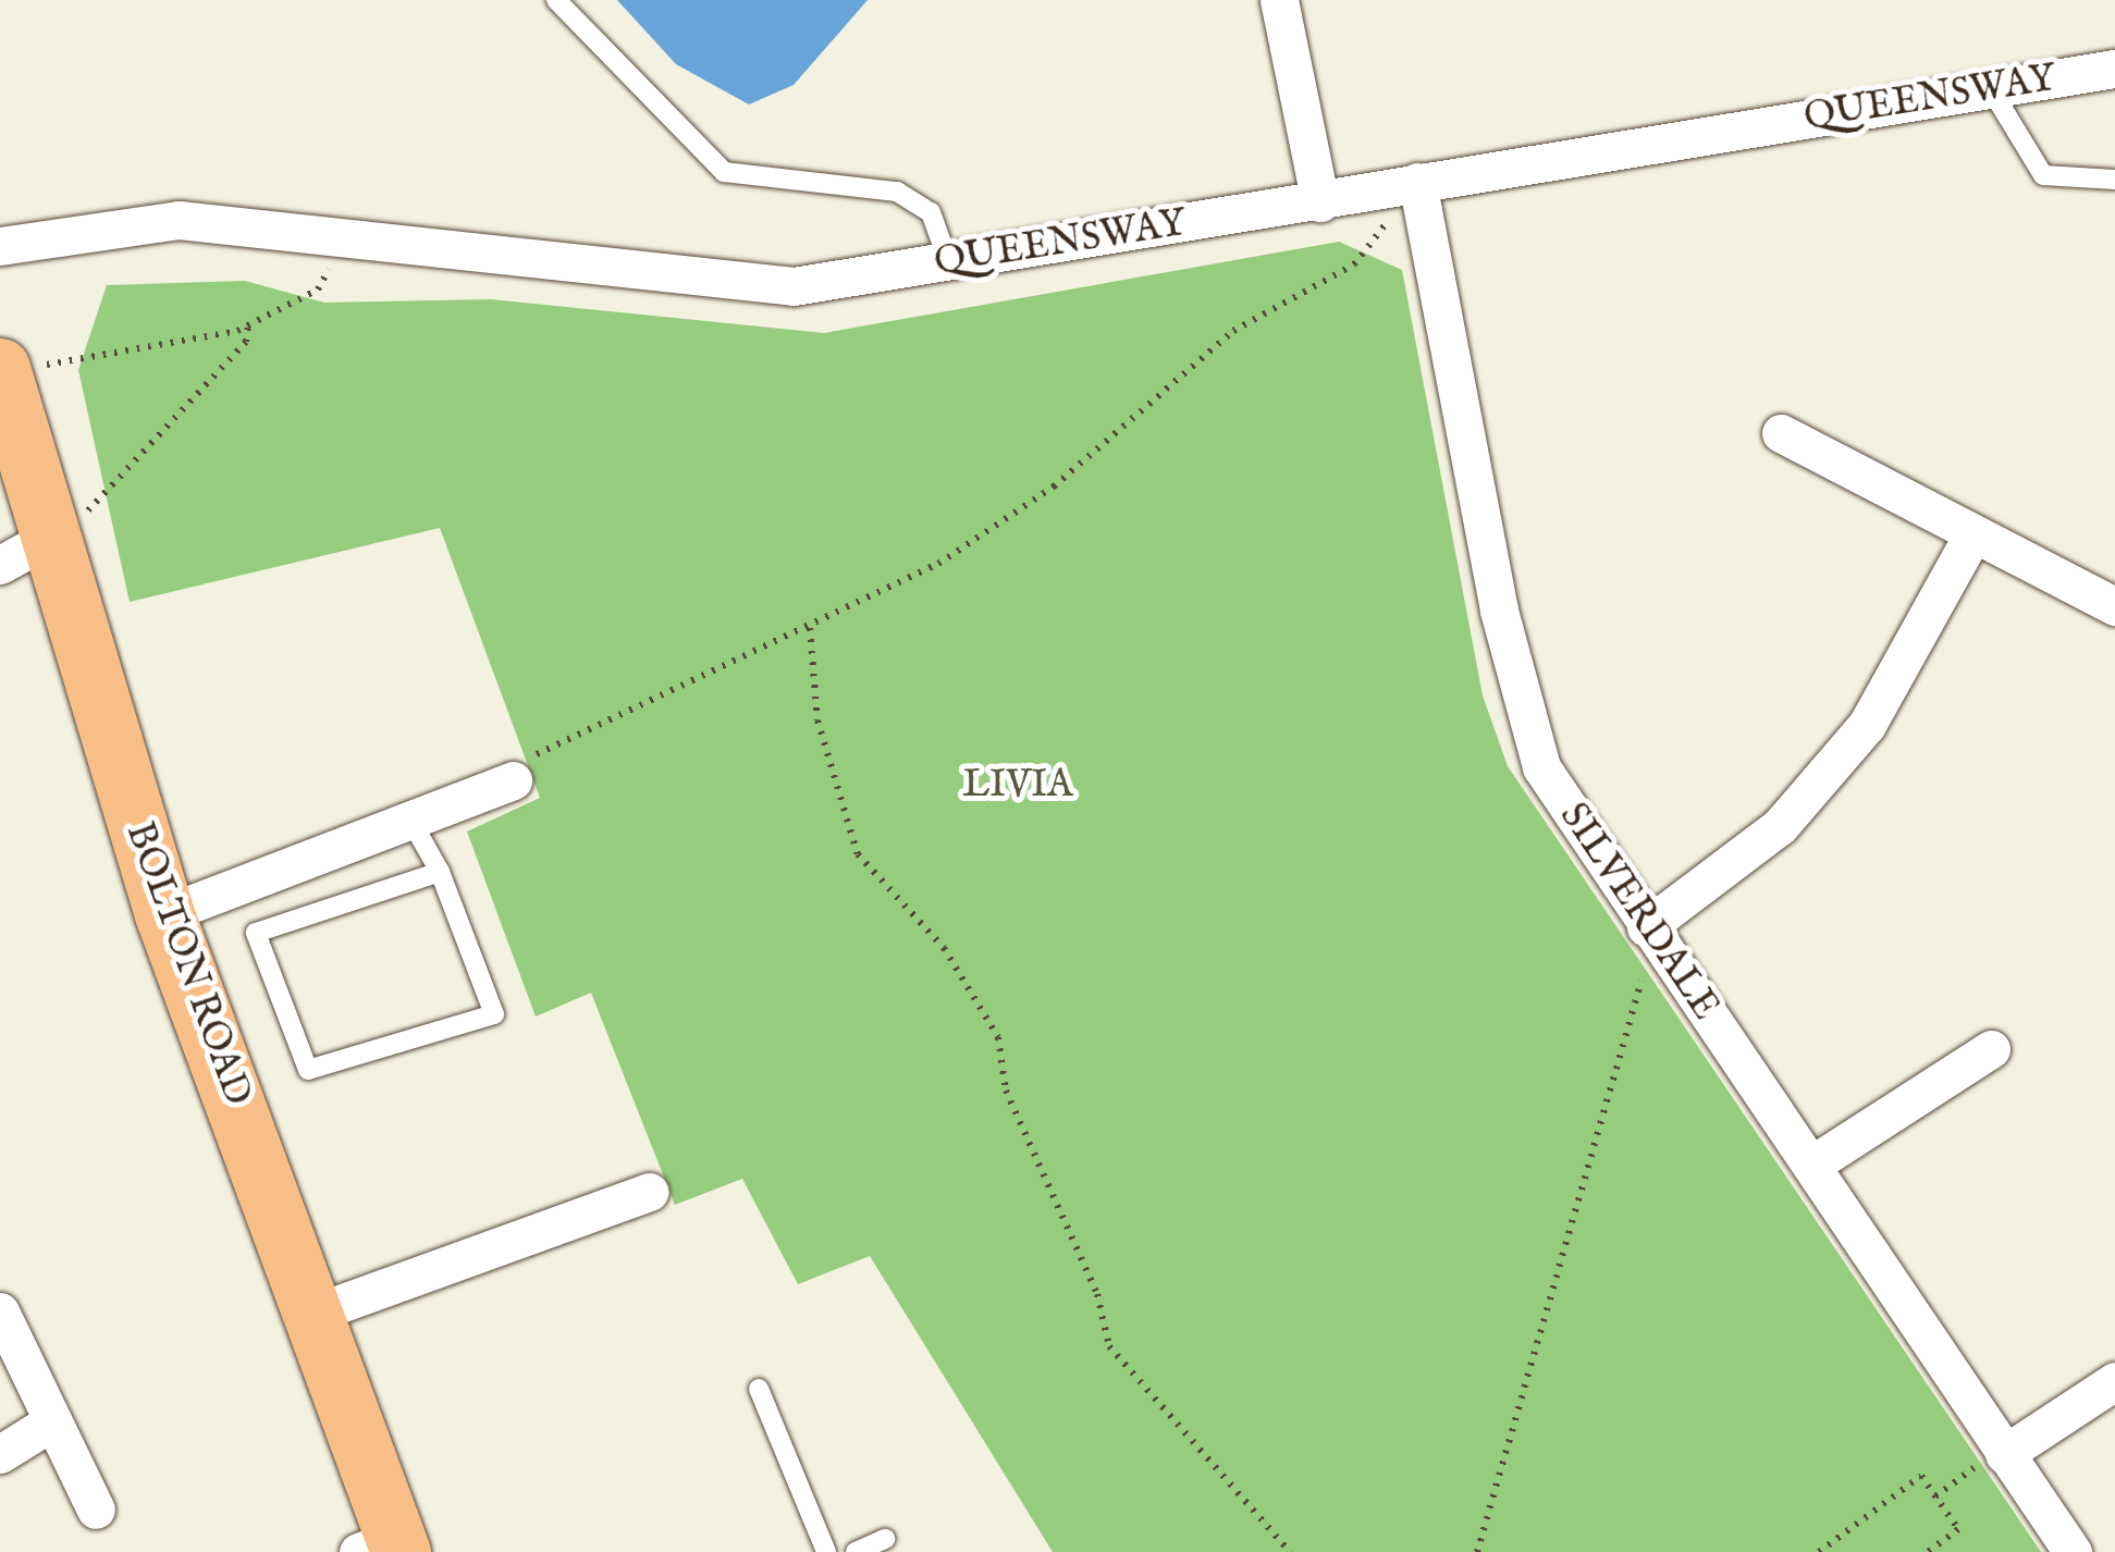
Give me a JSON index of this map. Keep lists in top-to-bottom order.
{
  "streets": {
    "main road": ["BOLTON ROAD"],
    "street": ["QUEENSWAY", "SILVERDALE"]
  },
  "crossings": [
    ["QUEENSWAY", "SILVERDALE"]
  ],
  "parks": ["LIVIA"]
}
